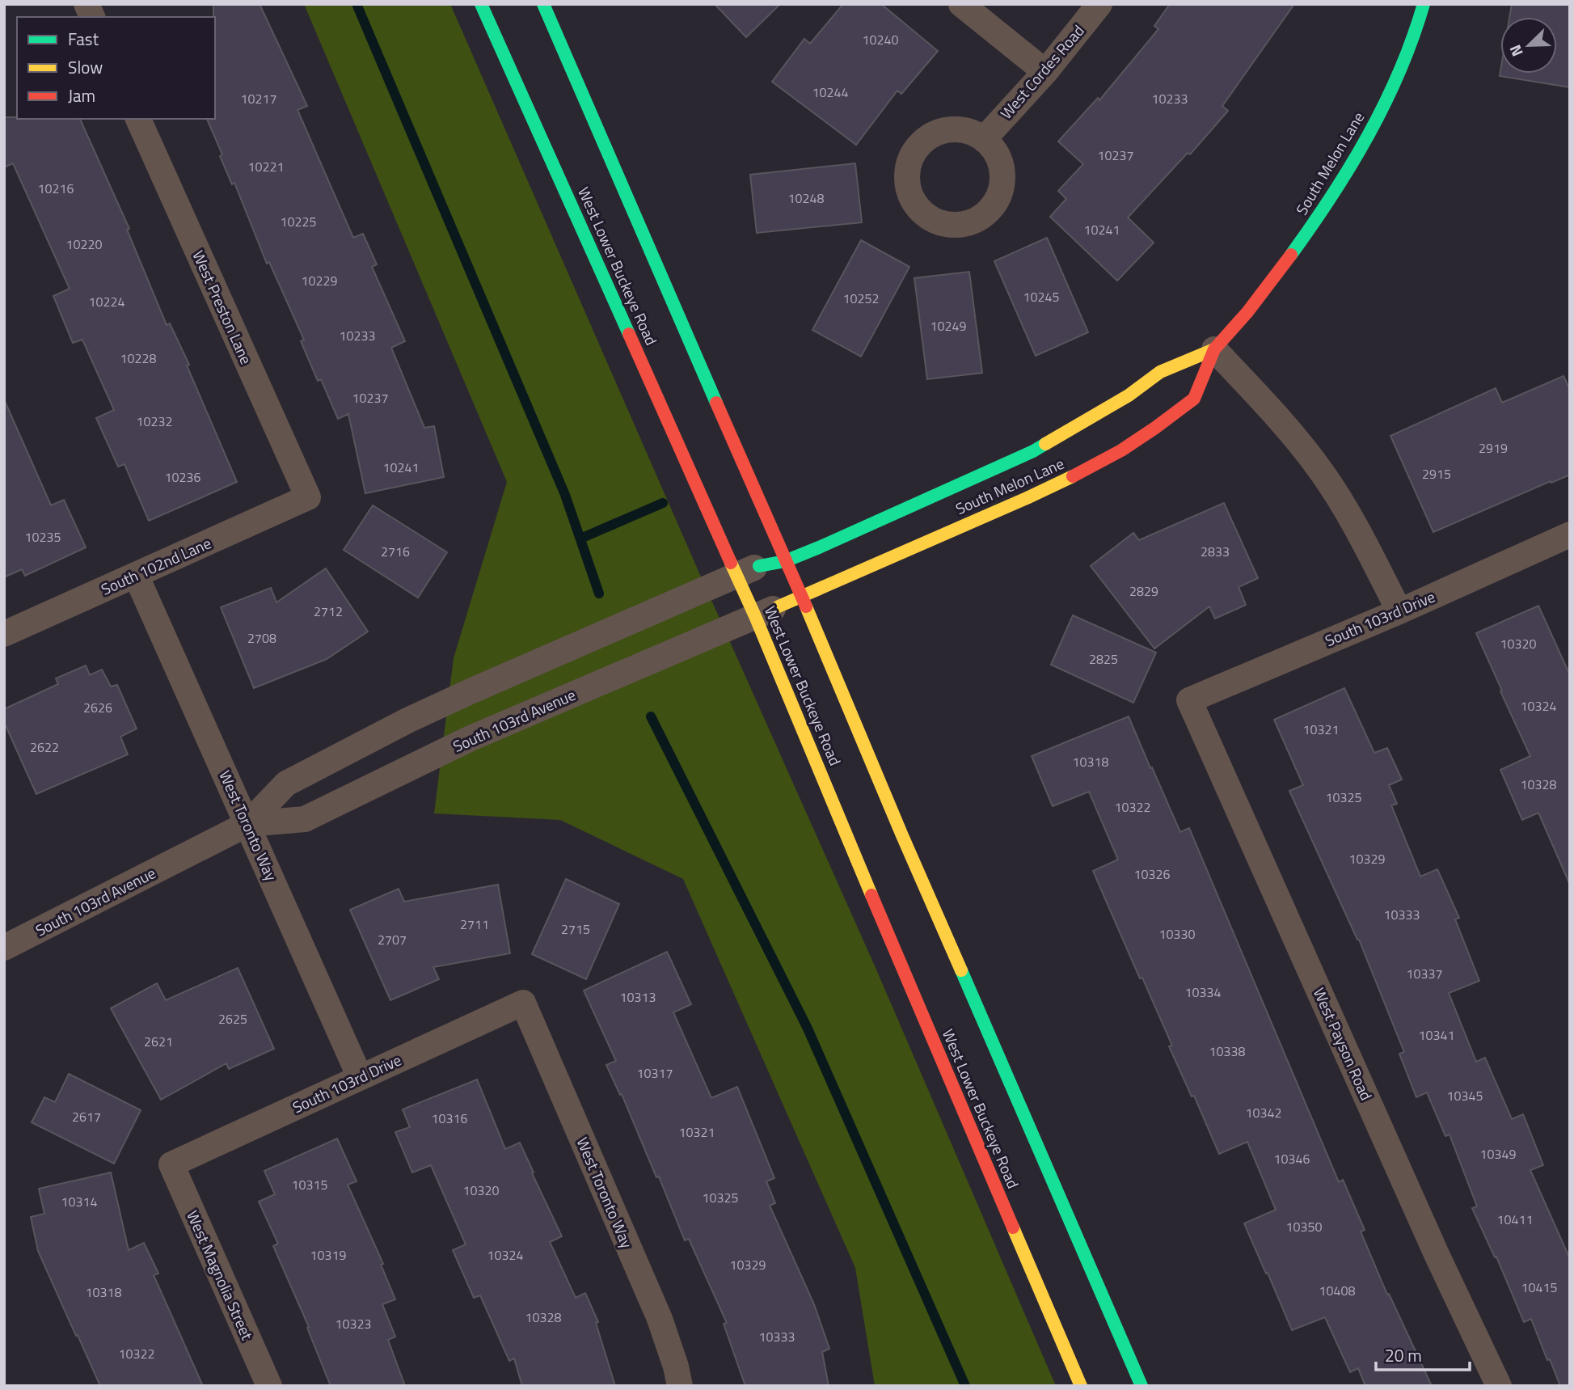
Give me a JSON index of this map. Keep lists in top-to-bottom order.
{
  "streets": {
    "main road": ["South Melon Lane", "West Lower Buckeye Road"],
    "street": [
      "West Cordes Road",
      "West Preston Lane",
      "South 102nd Lane",
      "South 103rd Drive",
      "South 103rd Avenue",
      "West Toronto Way",
      "West Payson Road",
      "West Magnolia Street"
    ]
  },
  "crossings": [
    ["South Melon Lane", "West Lower Buckeye Road"],
    ["South Melon Lane", "South 103rd Avenue"],
    ["West Lower Buckeye Road", "South 103rd Avenue"],
    ["West Preston Lane", "South 102nd Lane"],
    ["South 102nd Lane", "West Toronto Way"],
    ["South 103rd Drive", "West Toronto Way"],
    ["South 103rd Drive", "West Payson Road"],
    ["South 103rd Drive", "West Magnolia Street"],
    ["South 103rd Avenue", "West Toronto Way"]
  ],
  "house_numbers": [
    "10240",
    "10244",
    "10217",
    "10233",
    "10237",
    "10221",
    "10216",
    "10248",
    "10225",
    "10241",
    "10220",
    "10229",
    "10245",
    "10252",
    "10224",
    "10249",
    "10233",
    "10228",
    "10237",
    "10232",
    "2919",
    "10241",
    "2915",
    "10236",
    "10235",
    "2716",
    "2833",
    "2829",
    "2712",
    "2708",
    "10320",
    "2825",
    "10324",
    "2626",
    "10321",
    "2622",
    "10318",
    "10328",
    "10325",
    "10322",
    "10329",
    "10326",
    "10333",
    "2711",
    "2715",
    "10330",
    "2707",
    "10337",
    "10334",
    "10313",
    "2625",
    "10341",
    "2621",
    "10338",
    "10317",
    "10345",
    "10342",
    "2617",
    "10316",
    "10321",
    "10349",
    "10346",
    "10315",
    "10320",
    "10325",
    "10314",
    "10411",
    "10350",
    "10319",
    "10324",
    "10329",
    "10415",
    "10408",
    "10318",
    "10328",
    "10323",
    "10333",
    "10322"
  ],
  "legend": ["Fast", "Slow", "Jam"],
  "scale_bar": "20 m",
  "north": "bottom left"
}
